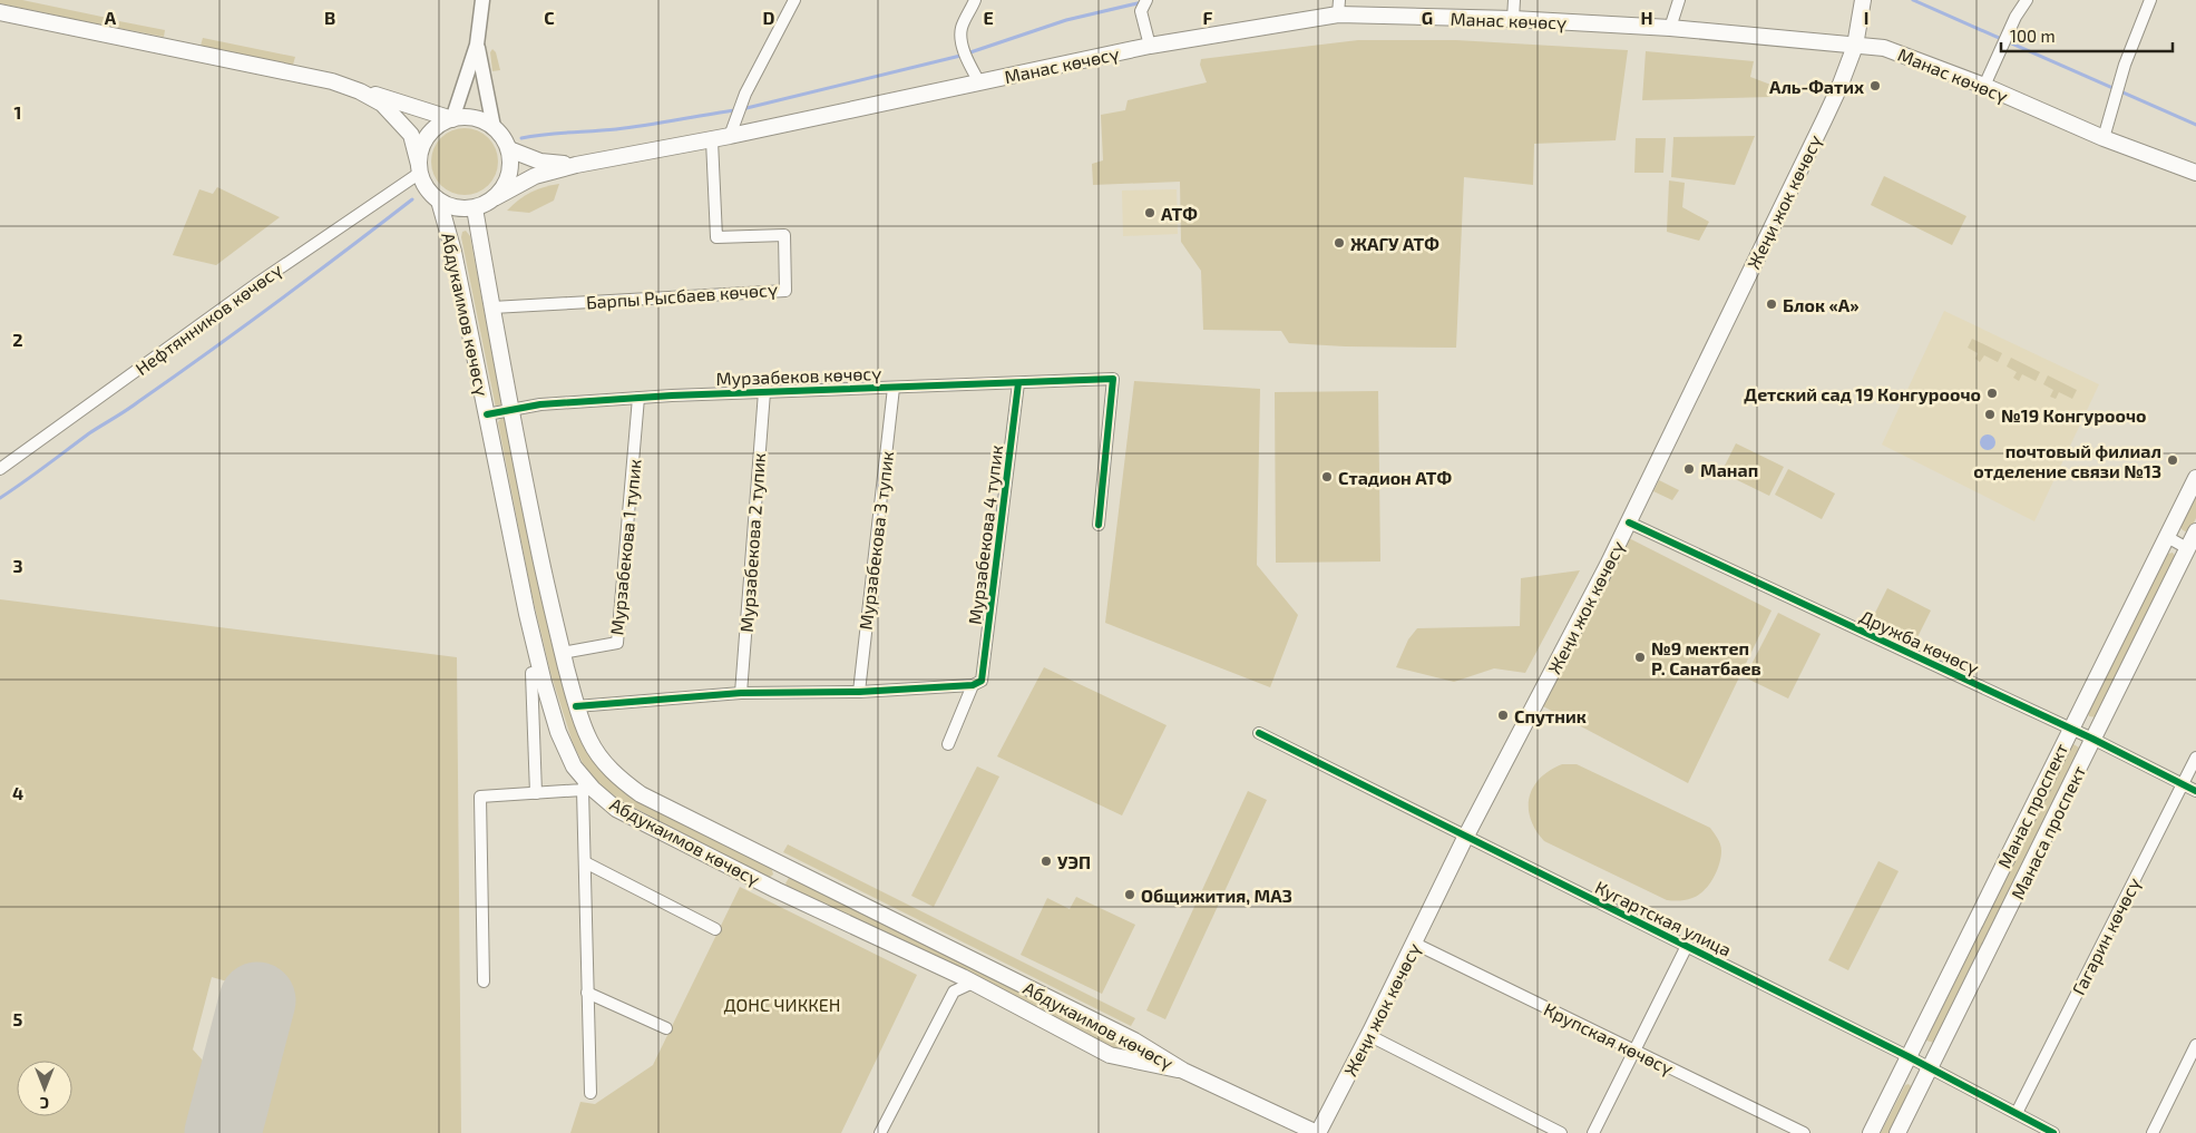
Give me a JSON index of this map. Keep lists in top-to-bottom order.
{
  "streets": {
    "main road": [
      "Манас көчөсү",
      "Жеңи жок көчөсү",
      "Абдукаимов көчөсү",
      "Манас проспект",
      "Манаса проспект"
    ],
    "street": [
      "Барпы Рысбаев көчөсү",
      "Нефтянников көчөсү",
      "Мурзабеков көчөсү",
      "Мурзабекова 4 тупик",
      "Мурзабекова 3 тупик",
      "Мурзабекова 2 тупик",
      "Мурзабекова 1 тупик",
      "Дружба көчөсү",
      "Кугартская улица",
      "Гагарин көчөсү",
      "Крупская көчөсү"
    ]
  },
  "crossings": [
    ["Манас көчөсү", "Жеңи жок көчөсү"],
    ["Манас көчөсү", "Барпы Рысбаев көчөсү"],
    ["Жеңи жок көчөсү", "Абдукаимов көчөсү"],
    ["Жеңи жок көчөсү", "Дружба көчөсү"],
    ["Жеңи жок көчөсү", "Кугартская улица"],
    ["Жеңи жок көчөсү", "Крупская көчөсү"],
    ["Барпы Рысбаев көчөсү", "Абдукаимов көчөсү"],
    ["Абдукаимов көчөсү", "Нефтянников көчөсү"],
    ["Абдукаимов көчөсү", "Мурзабеков көчөсү"],
    ["Абдукаимов көчөсү", "Мурзабекова 1 тупик"],
    ["Мурзабеков көчөсү", "Мурзабекова 4 тупик"],
    ["Мурзабеков көчөсү", "Мурзабекова 3 тупик"],
    ["Мурзабеков көчөсү", "Мурзабекова 2 тупик"],
    ["Мурзабеков көчөсү", "Мурзабекова 1 тупик"],
    ["Дружба көчөсү", "Манас проспект"],
    ["Дружба көчөсү", "Манаса проспект"],
    ["Дружба көчөсү", "Гагарин көчөсү"],
    ["Манас проспект", "Кугартская улица"],
    ["Манаса проспект", "Кугартская улица"],
    ["Кугартская улица", "Гагарин көчөсү"]
  ],
  "parks": ["ДОНС ЧИККЕН"],
  "places": [
    "Аль-Фатих",
    "АТФ",
    "ЖАГУ АТФ",
    "Блок «А»",
    "Детский сад 19 Конгуроочо",
    "№19 Конгуроочо",
    "почтовый филиал отделение связи №13",
    "Манап",
    "Стадион АТФ",
    "№9 мектеп Р. Санатбаев",
    "Спутник",
    "УЭП",
    "Общижития, МАЗ"
  ],
  "scale_bar": "100 m",
  "north": "bottom",
  "grid": {
    "columns": [
      "A",
      "B",
      "C",
      "D",
      "E",
      "F",
      "G",
      "H",
      "I"
    ],
    "rows": [
      "1",
      "2",
      "3",
      "4",
      "5"
    ]
  }
}
